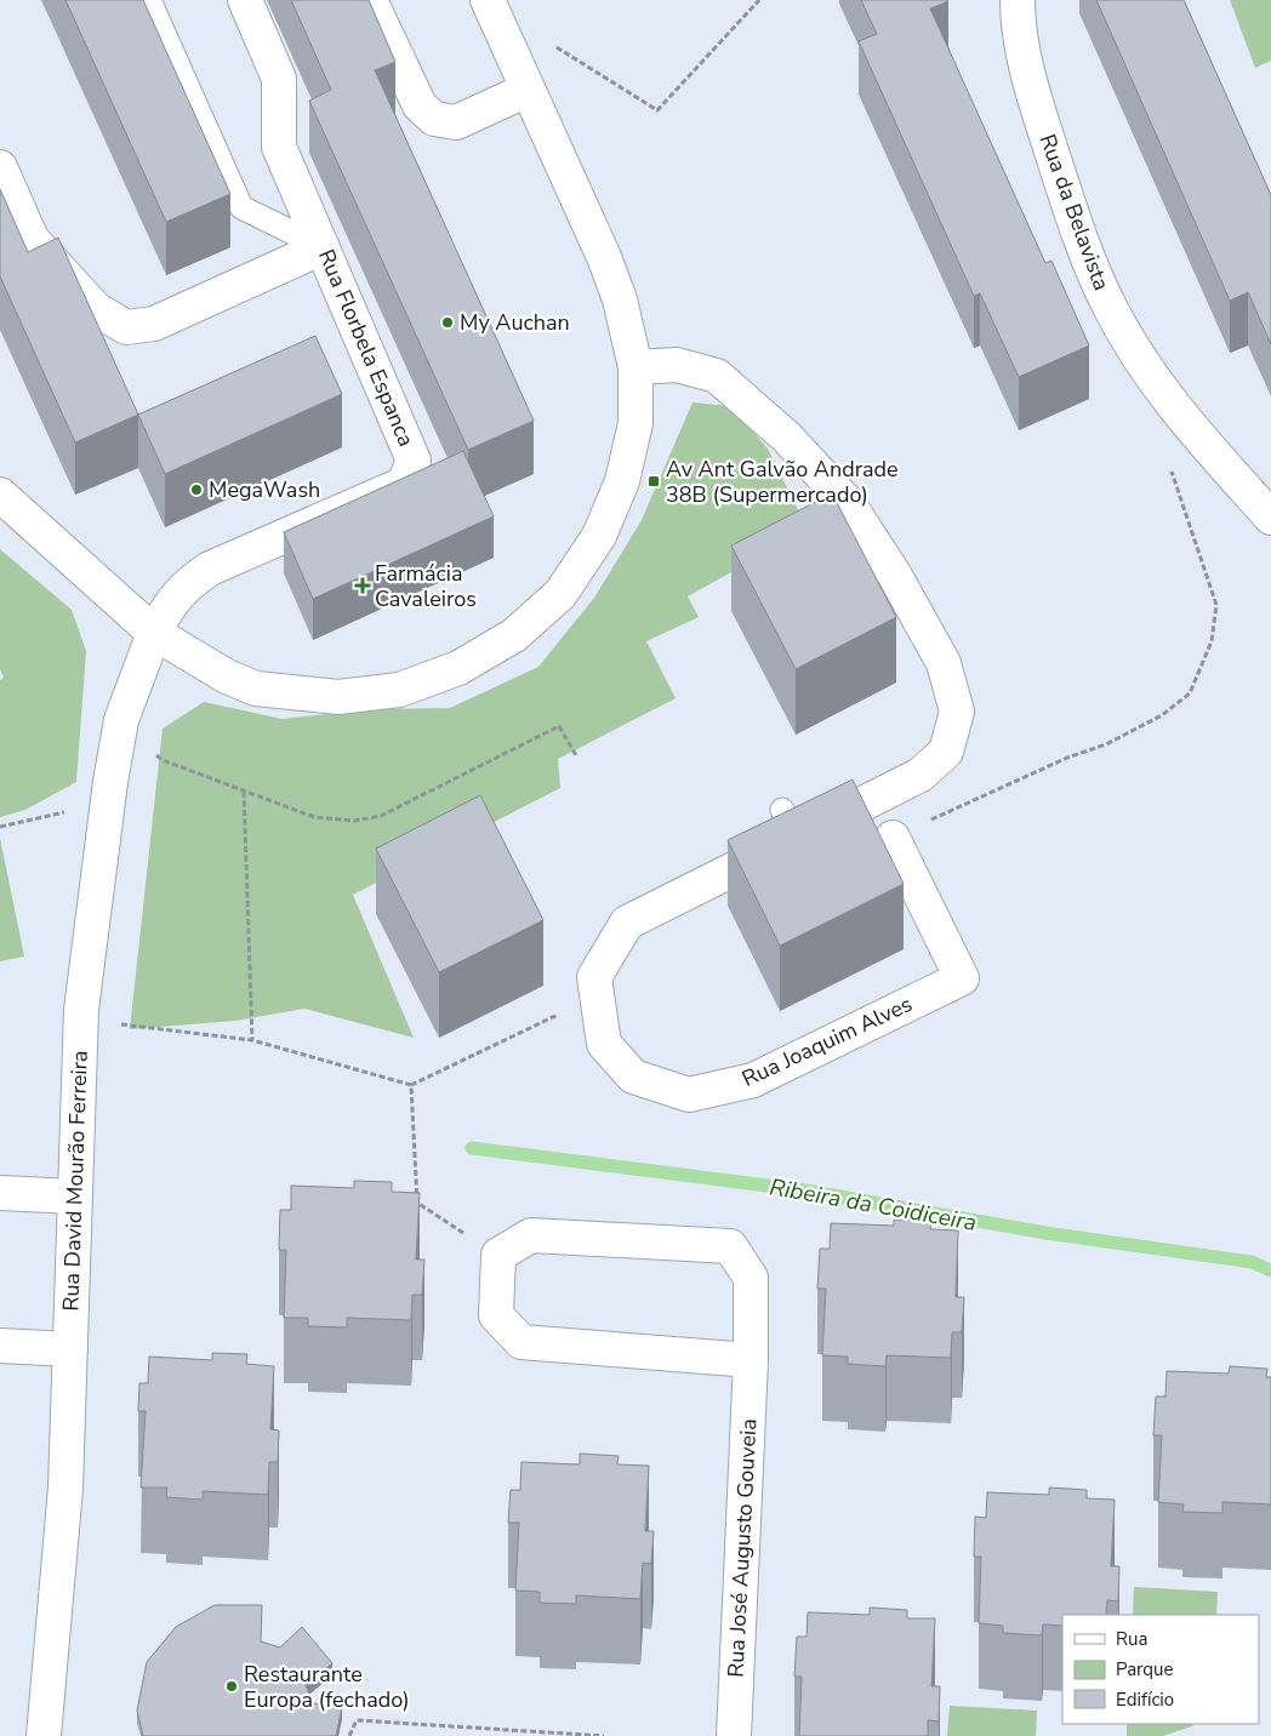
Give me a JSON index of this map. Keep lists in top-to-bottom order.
{
  "streets": {
    "street": [
      "Rua da Belavista",
      "Rua Florbela Espanca",
      "Rua Joaquim Alves",
      "Rua David Mourão Ferreira",
      "Rua José Augusto Gouveia"
    ]
  },
  "crossings": [
    ["Rua Florbela Espanca", "Rua David Mourão Ferreira"]
  ],
  "water": ["Ribeira da Coidiceira"],
  "places": {
    "other": ["My Auchan", "MegaWash", "Restaurante Europa (fechado)"],
    "transit": ["Av Ant Galvão Andrade 38B (Supermercado)"],
    "health": ["Farmácia Cavaleiros"]
  },
  "legend": ["Rua", "Parque", "Edifício"]
}
